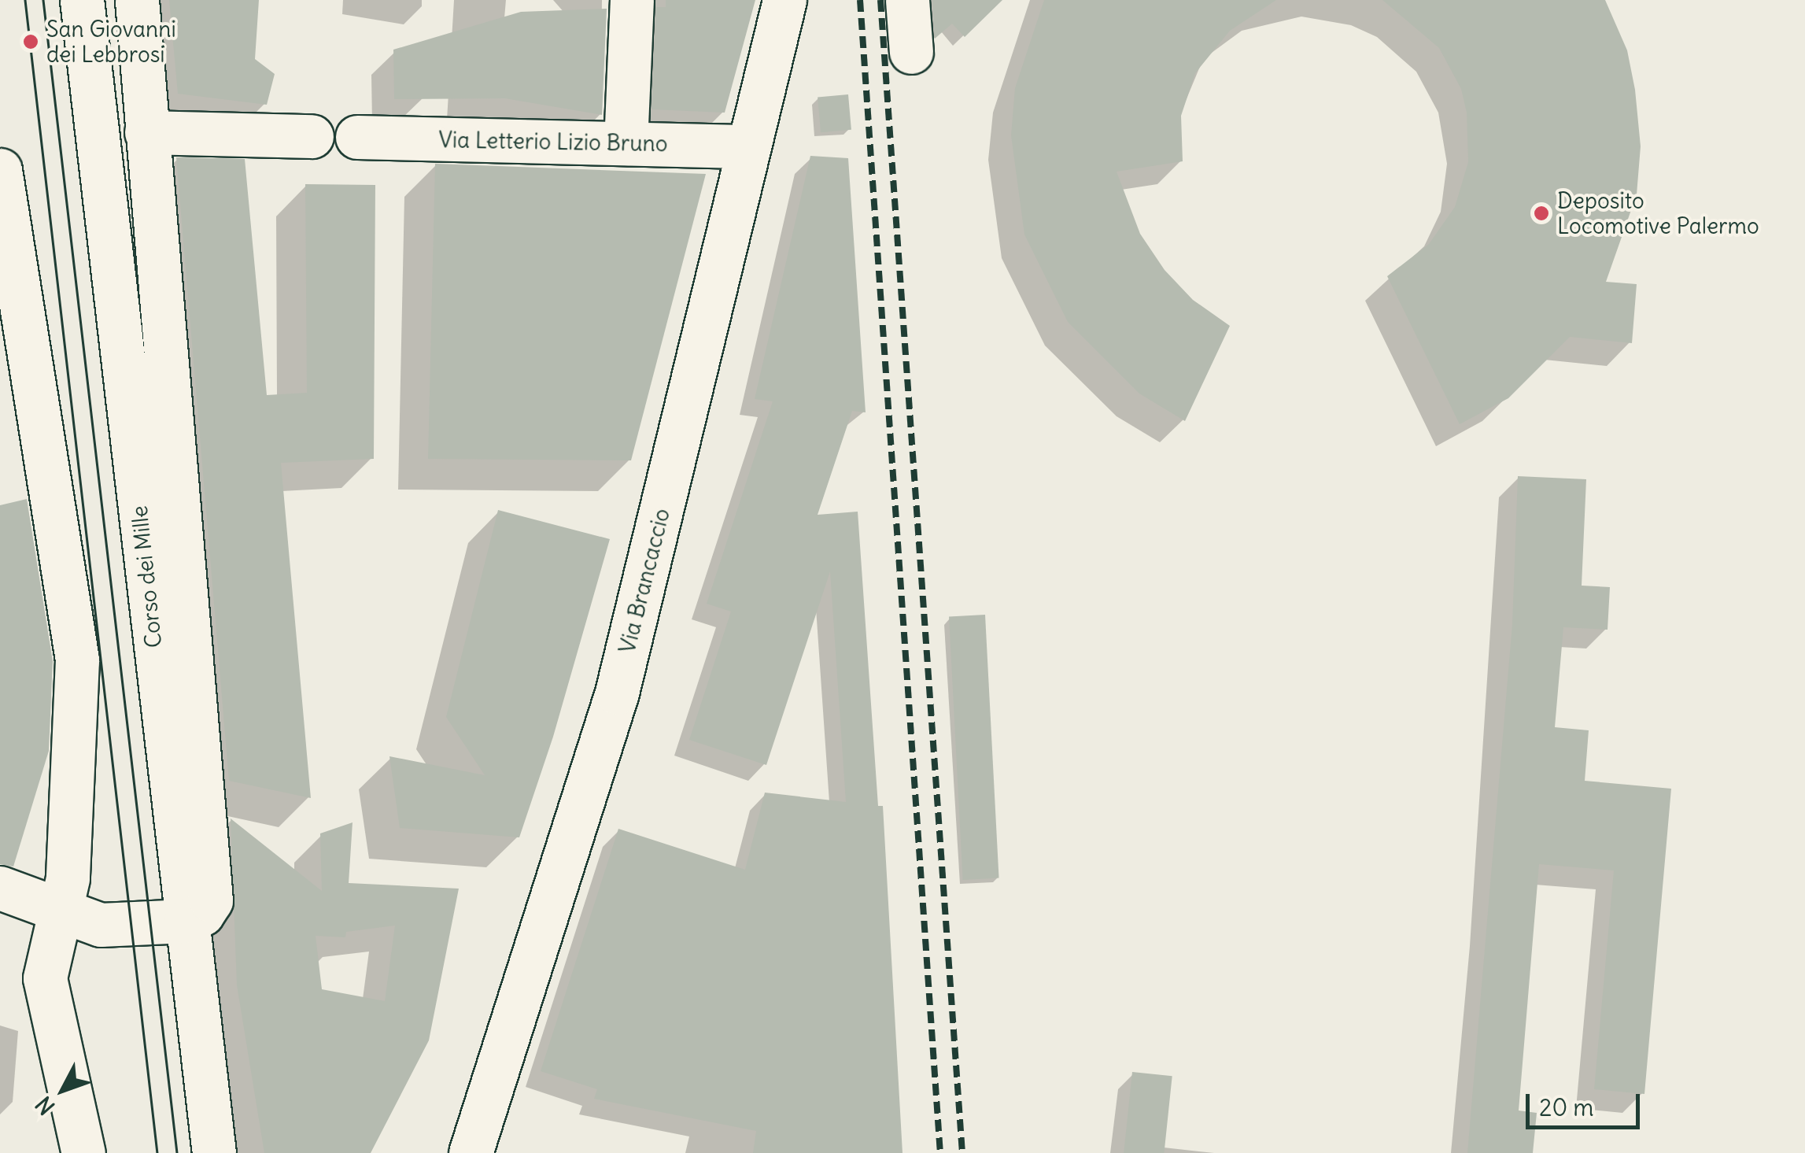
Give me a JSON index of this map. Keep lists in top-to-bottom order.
{
  "streets": {
    "street": ["Via Letterio Lizio Bruno", "Corso dei Mille", "Via Brancaccio"]
  },
  "crossings": [
    ["Via Letterio Lizio Bruno", "Via Brancaccio"]
  ],
  "places": ["San Giovanni dei Lebbrosi", "Deposito Locomotive Palermo"],
  "scale_bar": "20 m",
  "north": "bottom left"
}
